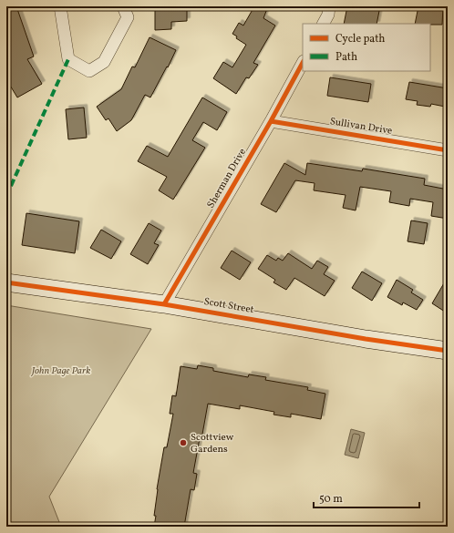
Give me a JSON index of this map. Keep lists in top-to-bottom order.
{
  "streets": {
    "main road": ["Scott Street"],
    "street": ["Sullivan Drive", "Sherman Drive"]
  },
  "crossings": [
    ["Sullivan Drive", "Sherman Drive"],
    ["Sherman Drive", "Scott Street"]
  ],
  "parks": ["John Page Park"],
  "places": ["Scottview Gardens"],
  "legend": ["Cycle path", "Path"],
  "scale_bar": "50 m"
}
